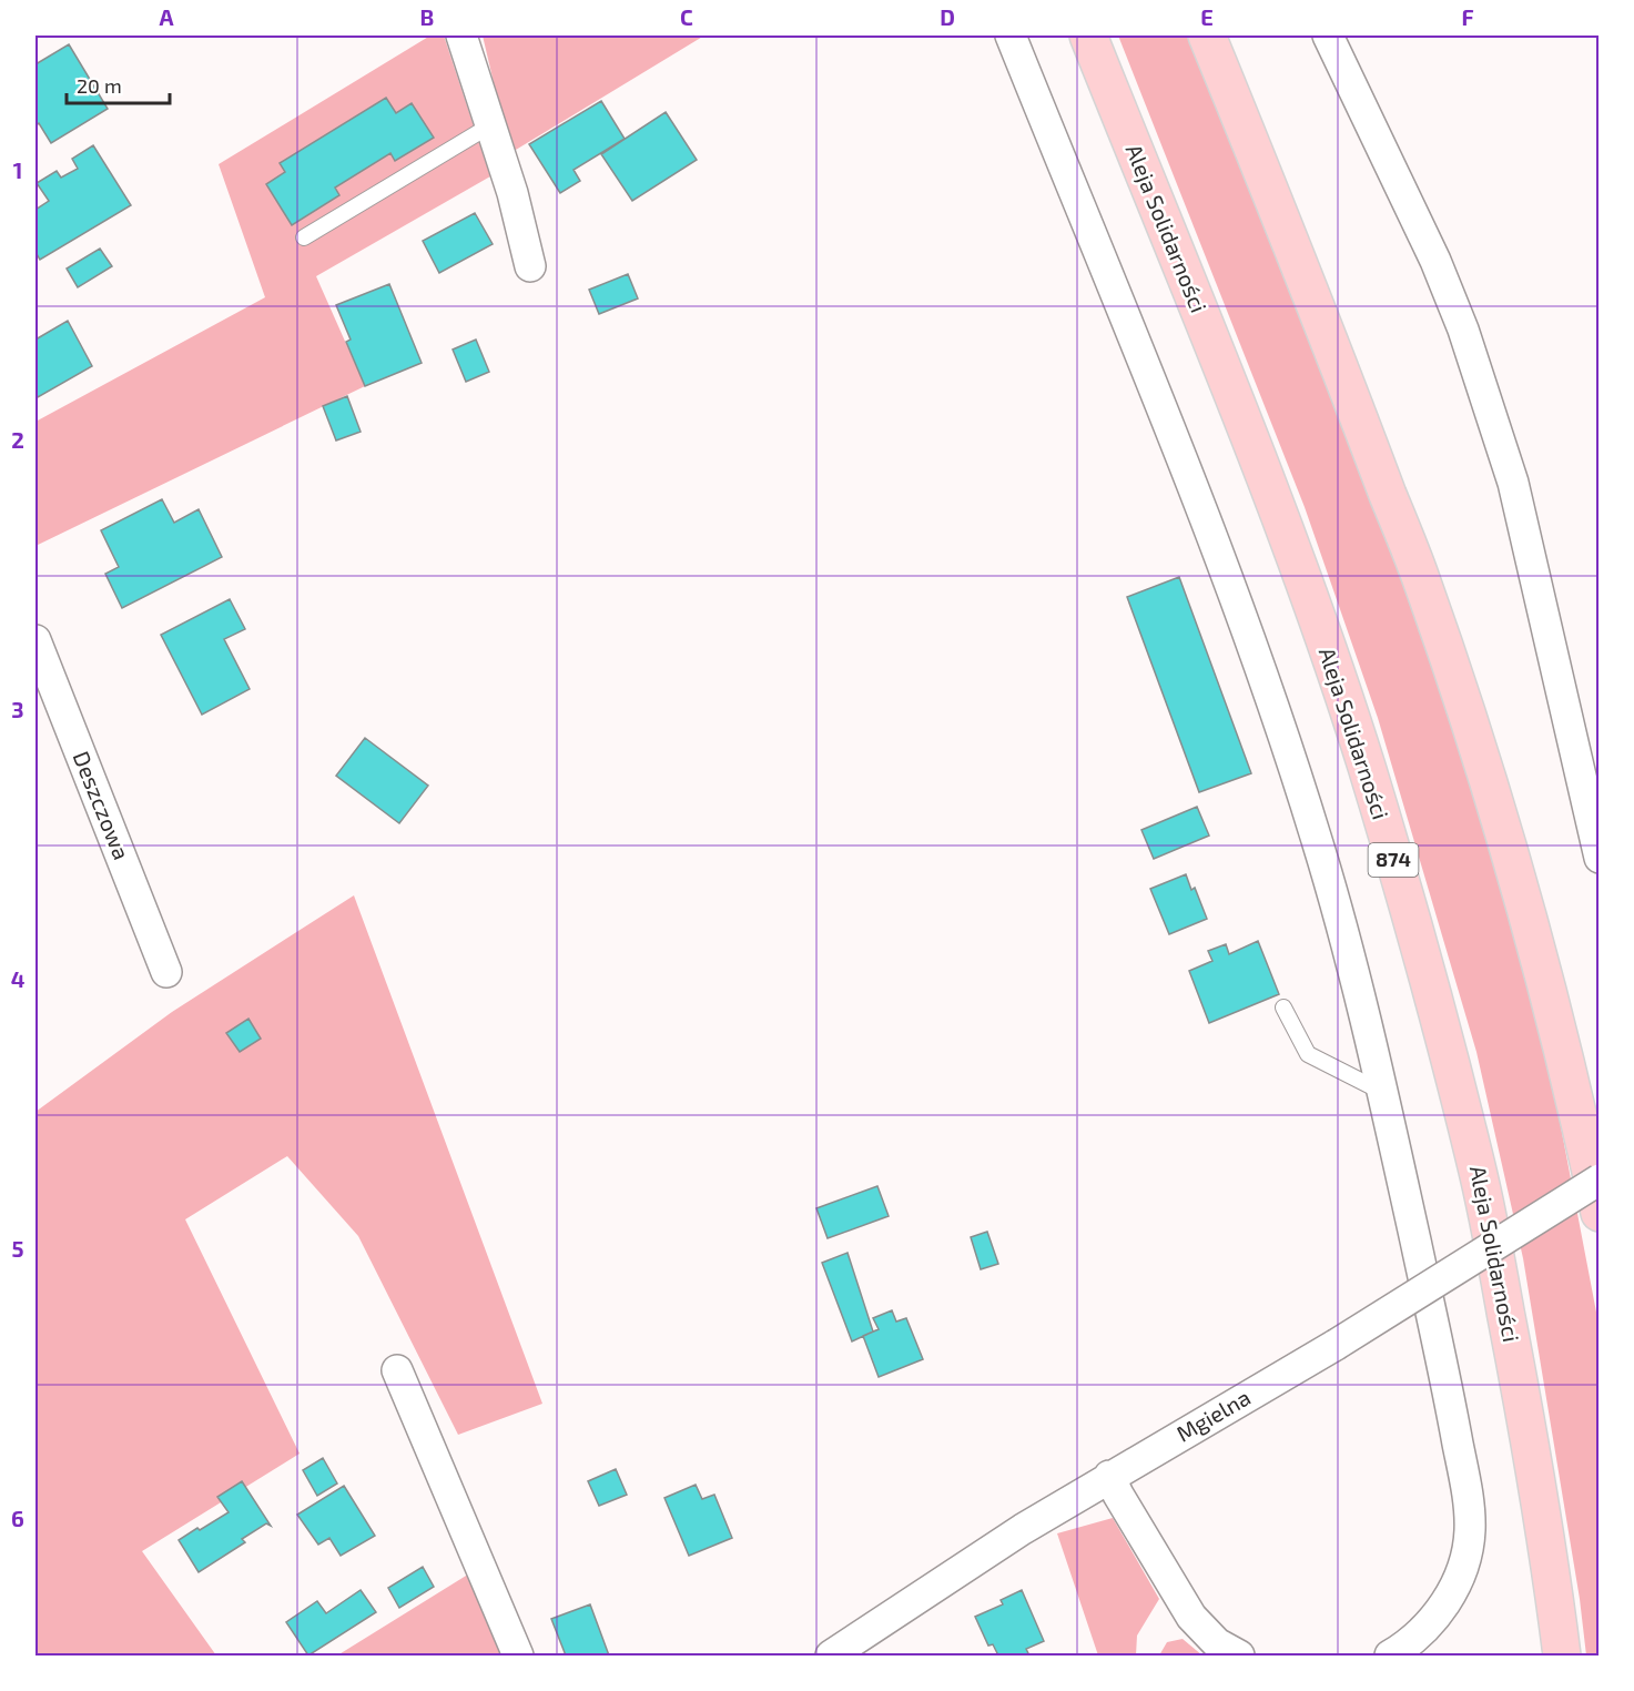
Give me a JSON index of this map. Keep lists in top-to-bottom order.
{
  "streets": {
    "main road": ["Aleja Solidarności", "874"],
    "street": ["Deszczowa", "Mgielna"]
  },
  "scale_bar": "20 m",
  "grid": {
    "columns": [
      "A",
      "B",
      "C",
      "D",
      "E",
      "F"
    ],
    "rows": [
      "1",
      "2",
      "3",
      "4",
      "5",
      "6"
    ]
  }
}
